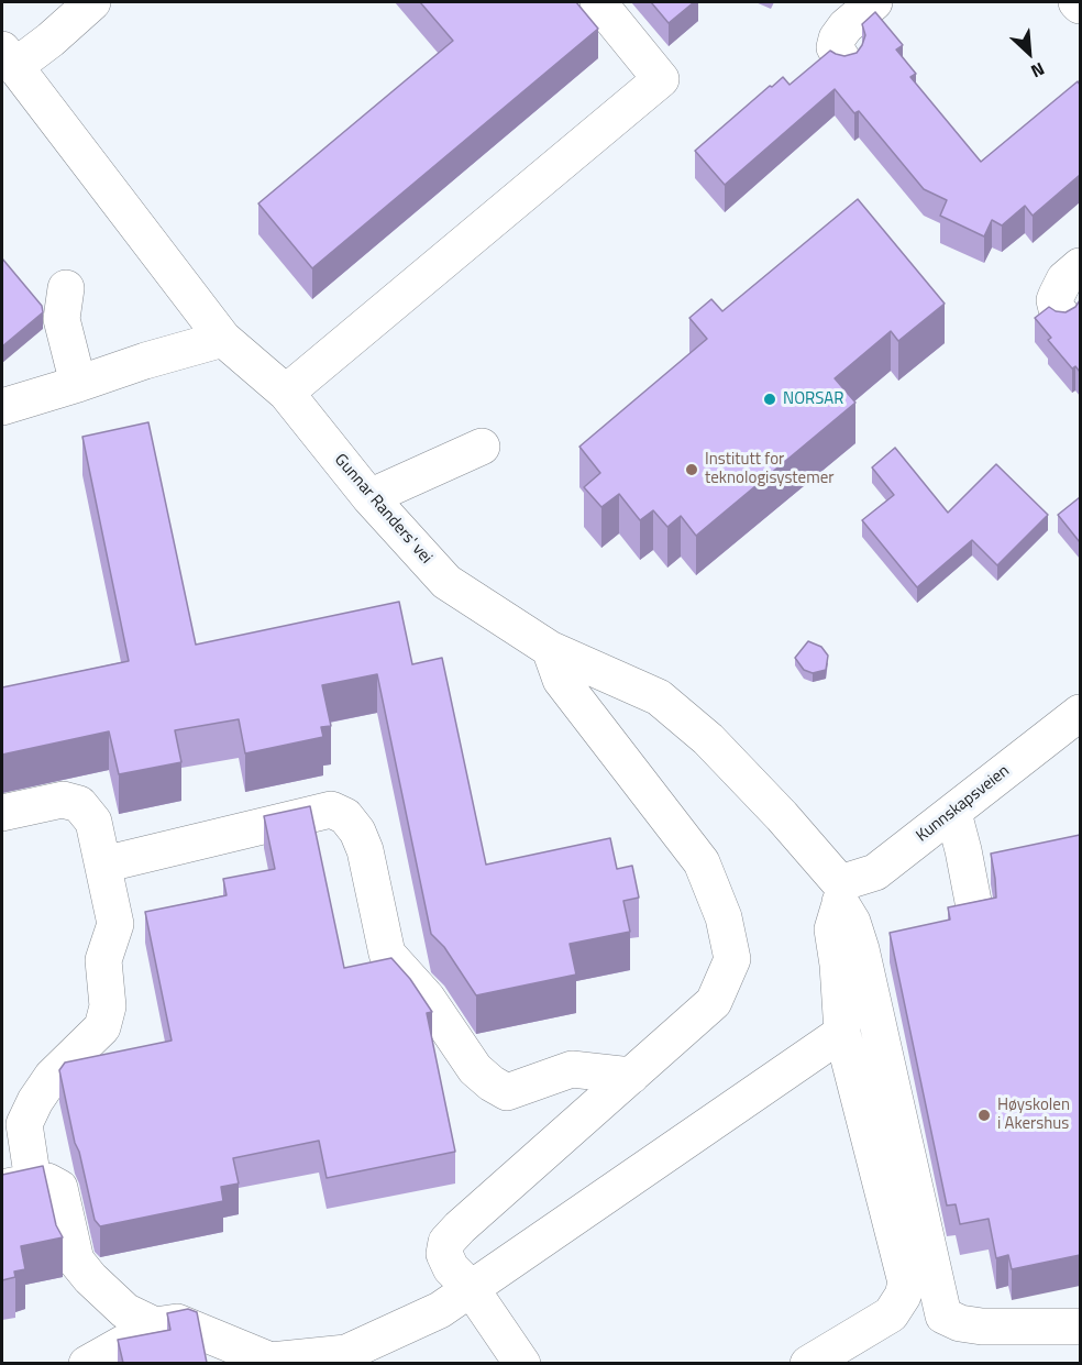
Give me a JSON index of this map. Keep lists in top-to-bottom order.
{
  "streets": {
    "street": ["Gunnar Randers' vei", "Kunnskapsveien"]
  },
  "crossings": [
    ["Gunnar Randers' vei", "Kunnskapsveien"]
  ],
  "places": ["NORSAR", "Institutt for teknologisystemer", "Høyskolen i Akershus"],
  "north": "bottom right"
}
